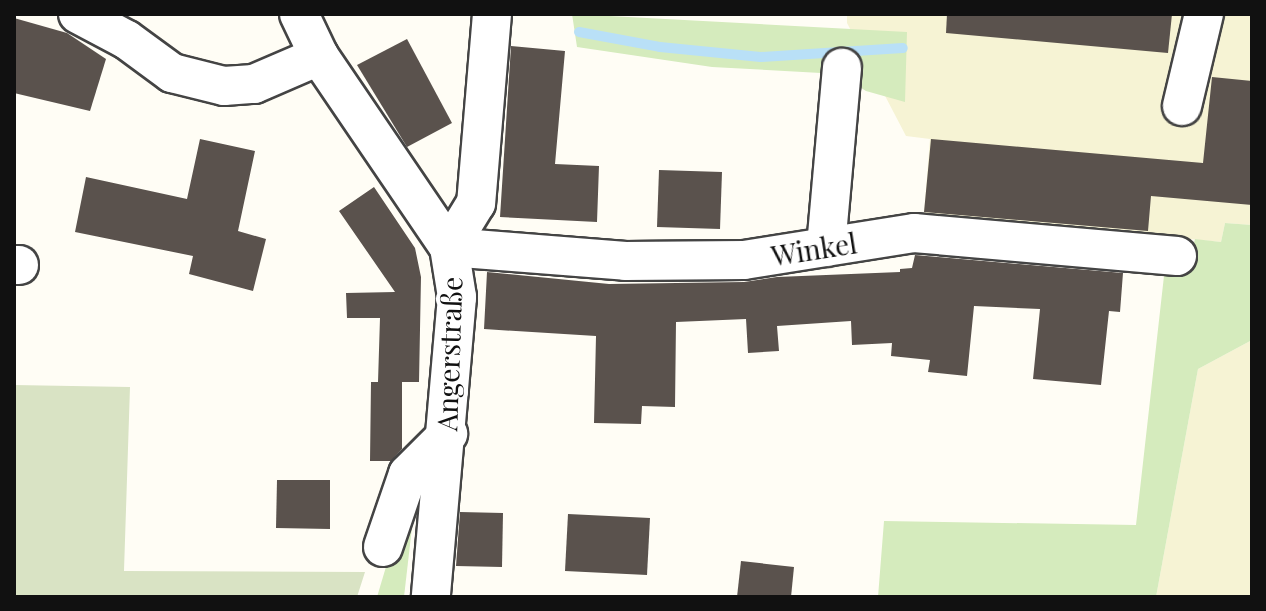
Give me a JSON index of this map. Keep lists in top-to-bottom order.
{
  "streets": {
    "street": ["Winkel", "Angerstraße"]
  },
  "crossings": [
    ["Winkel", "Angerstraße"]
  ]
}
